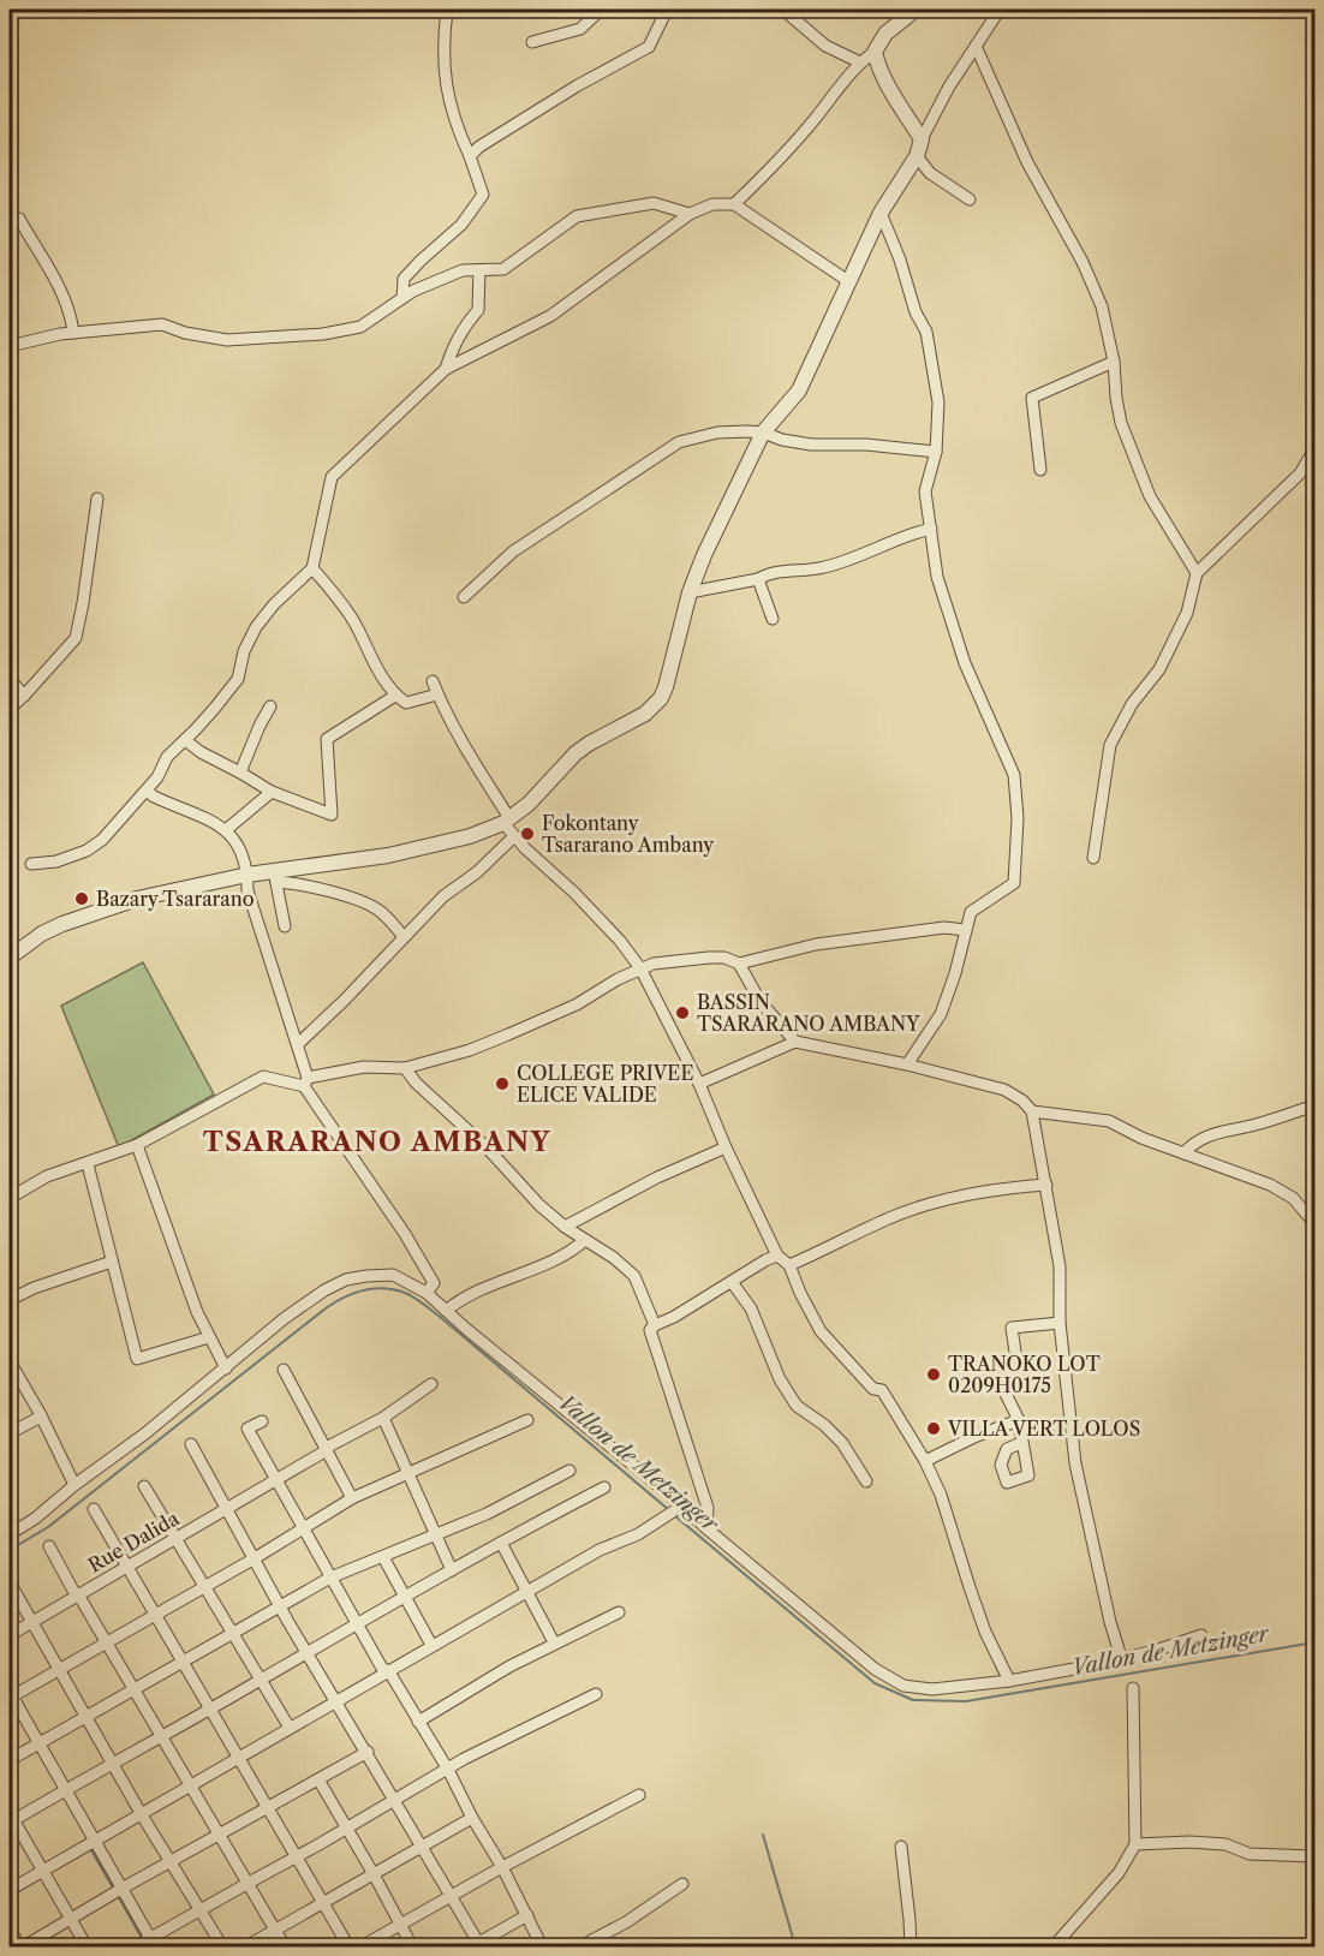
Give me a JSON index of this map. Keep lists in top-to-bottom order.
{
  "streets": {
    "street": ["Rue Dalida"]
  },
  "districts": ["TSARARANO AMBANY"],
  "water": ["Vallon de Metzinger"],
  "places": [
    "Fokontany Tsararano Ambany",
    "Bazary Tsararano",
    "BASSIN TSARARANO AMBANY",
    "COLLEGE PRIVEE ELICE VALIDE",
    "TRANOKO LOT 0209H0175",
    "VILLA VERT LOLOS"
  ]
}
